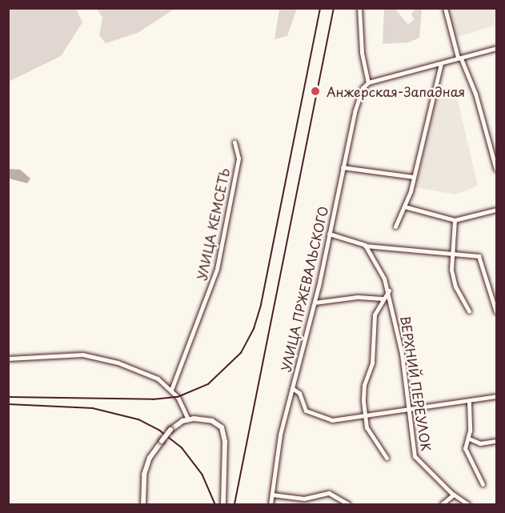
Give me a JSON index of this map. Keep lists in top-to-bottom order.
{
  "streets": {
    "street": ["УЛИЦА КЕМСЕТЬ", "УЛИЦА ПРЖЕВАЛЬСКОГО", "ВЕРХНИЙ ПЕРЕУЛОК"]
  },
  "places": ["Анжерская-Западная"]
}
